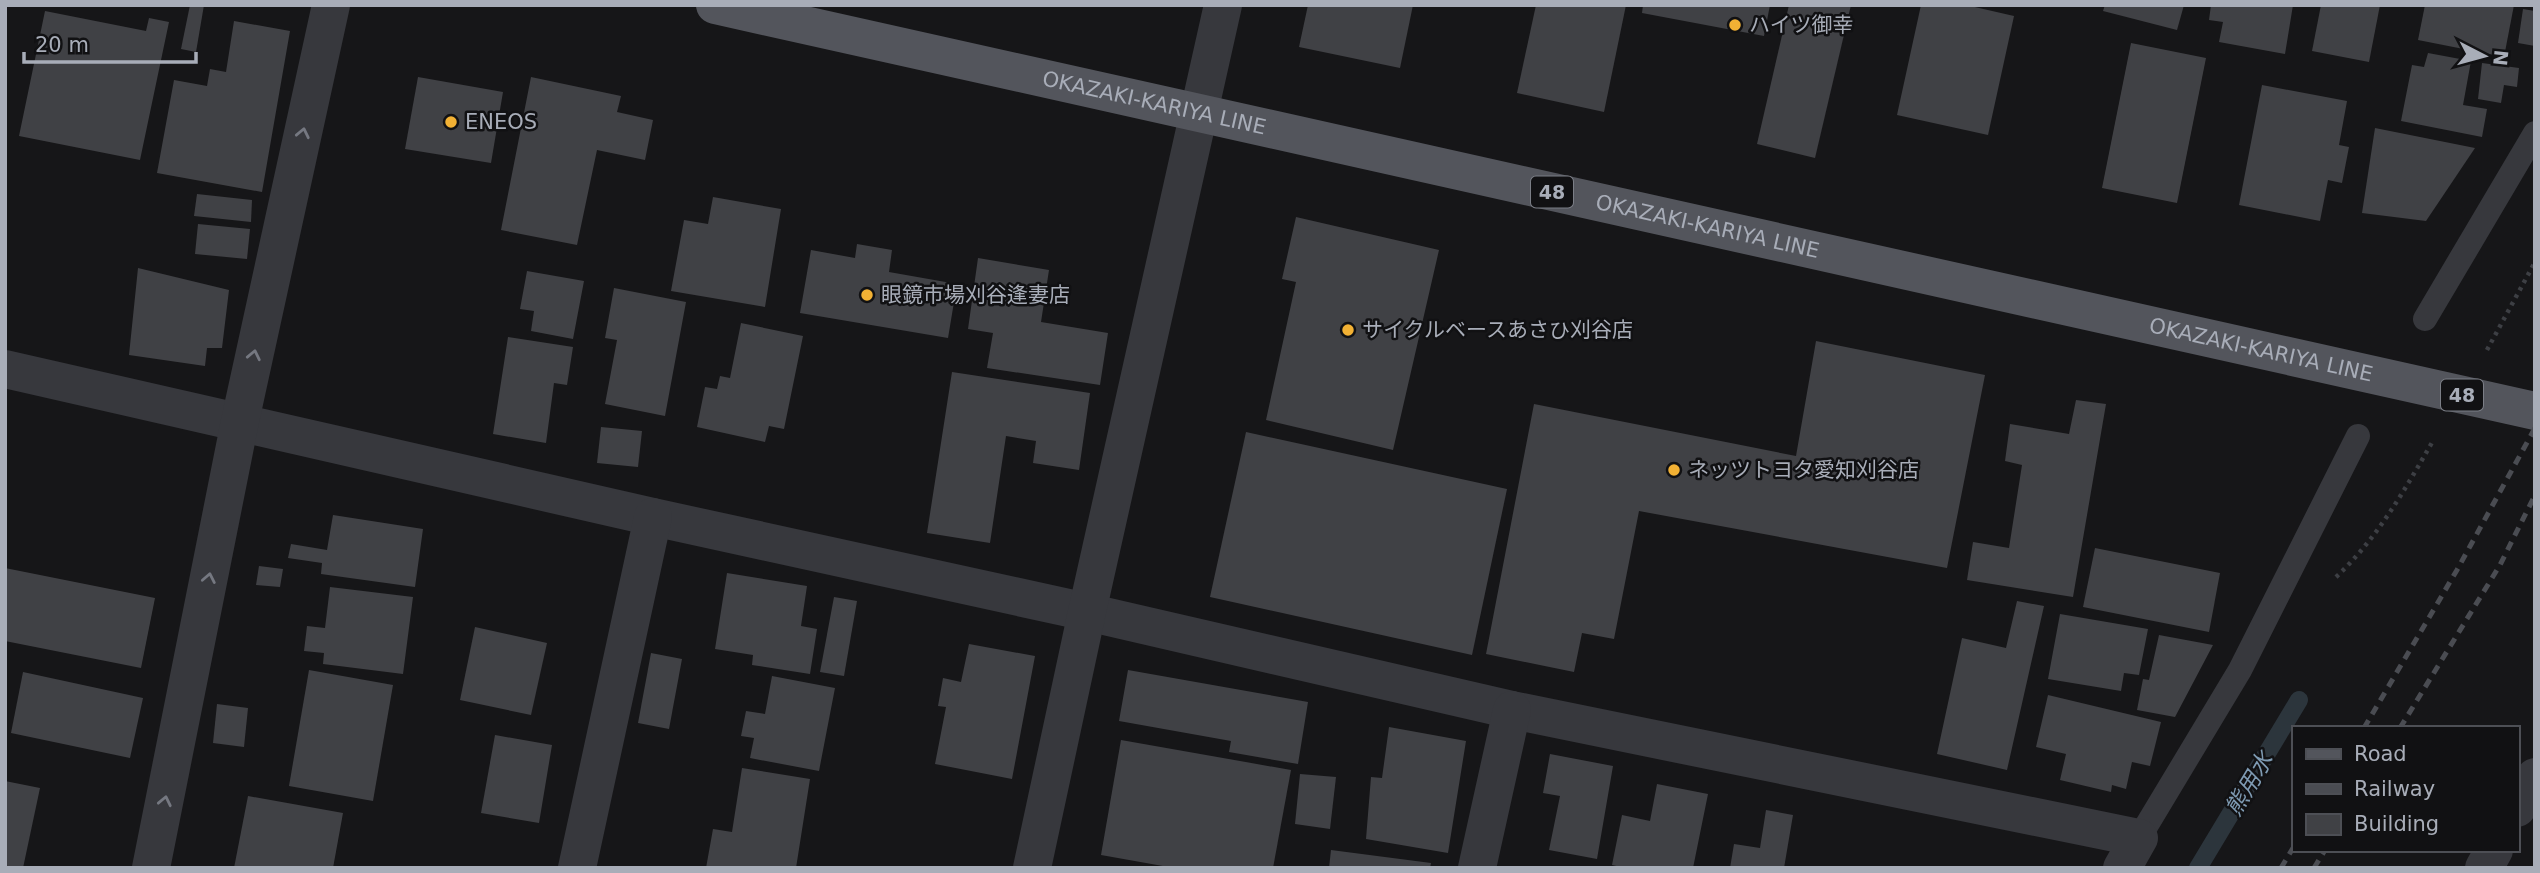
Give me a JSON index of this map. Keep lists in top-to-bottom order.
{
  "streets": {
    "main road": ["OKAZAKI-KARIYA LINE", "48"]
  },
  "water": ["熊用水"],
  "places": [
    "ハイツ御幸",
    "ENEOS",
    "眼鏡市場刈谷逢妻店",
    "サイクルベースあさひ刈谷店",
    "ネッツトヨタ愛知刈谷店"
  ],
  "legend": ["Road", "Railway", "Building"],
  "scale_bar": "20 m",
  "north": "right"
}
